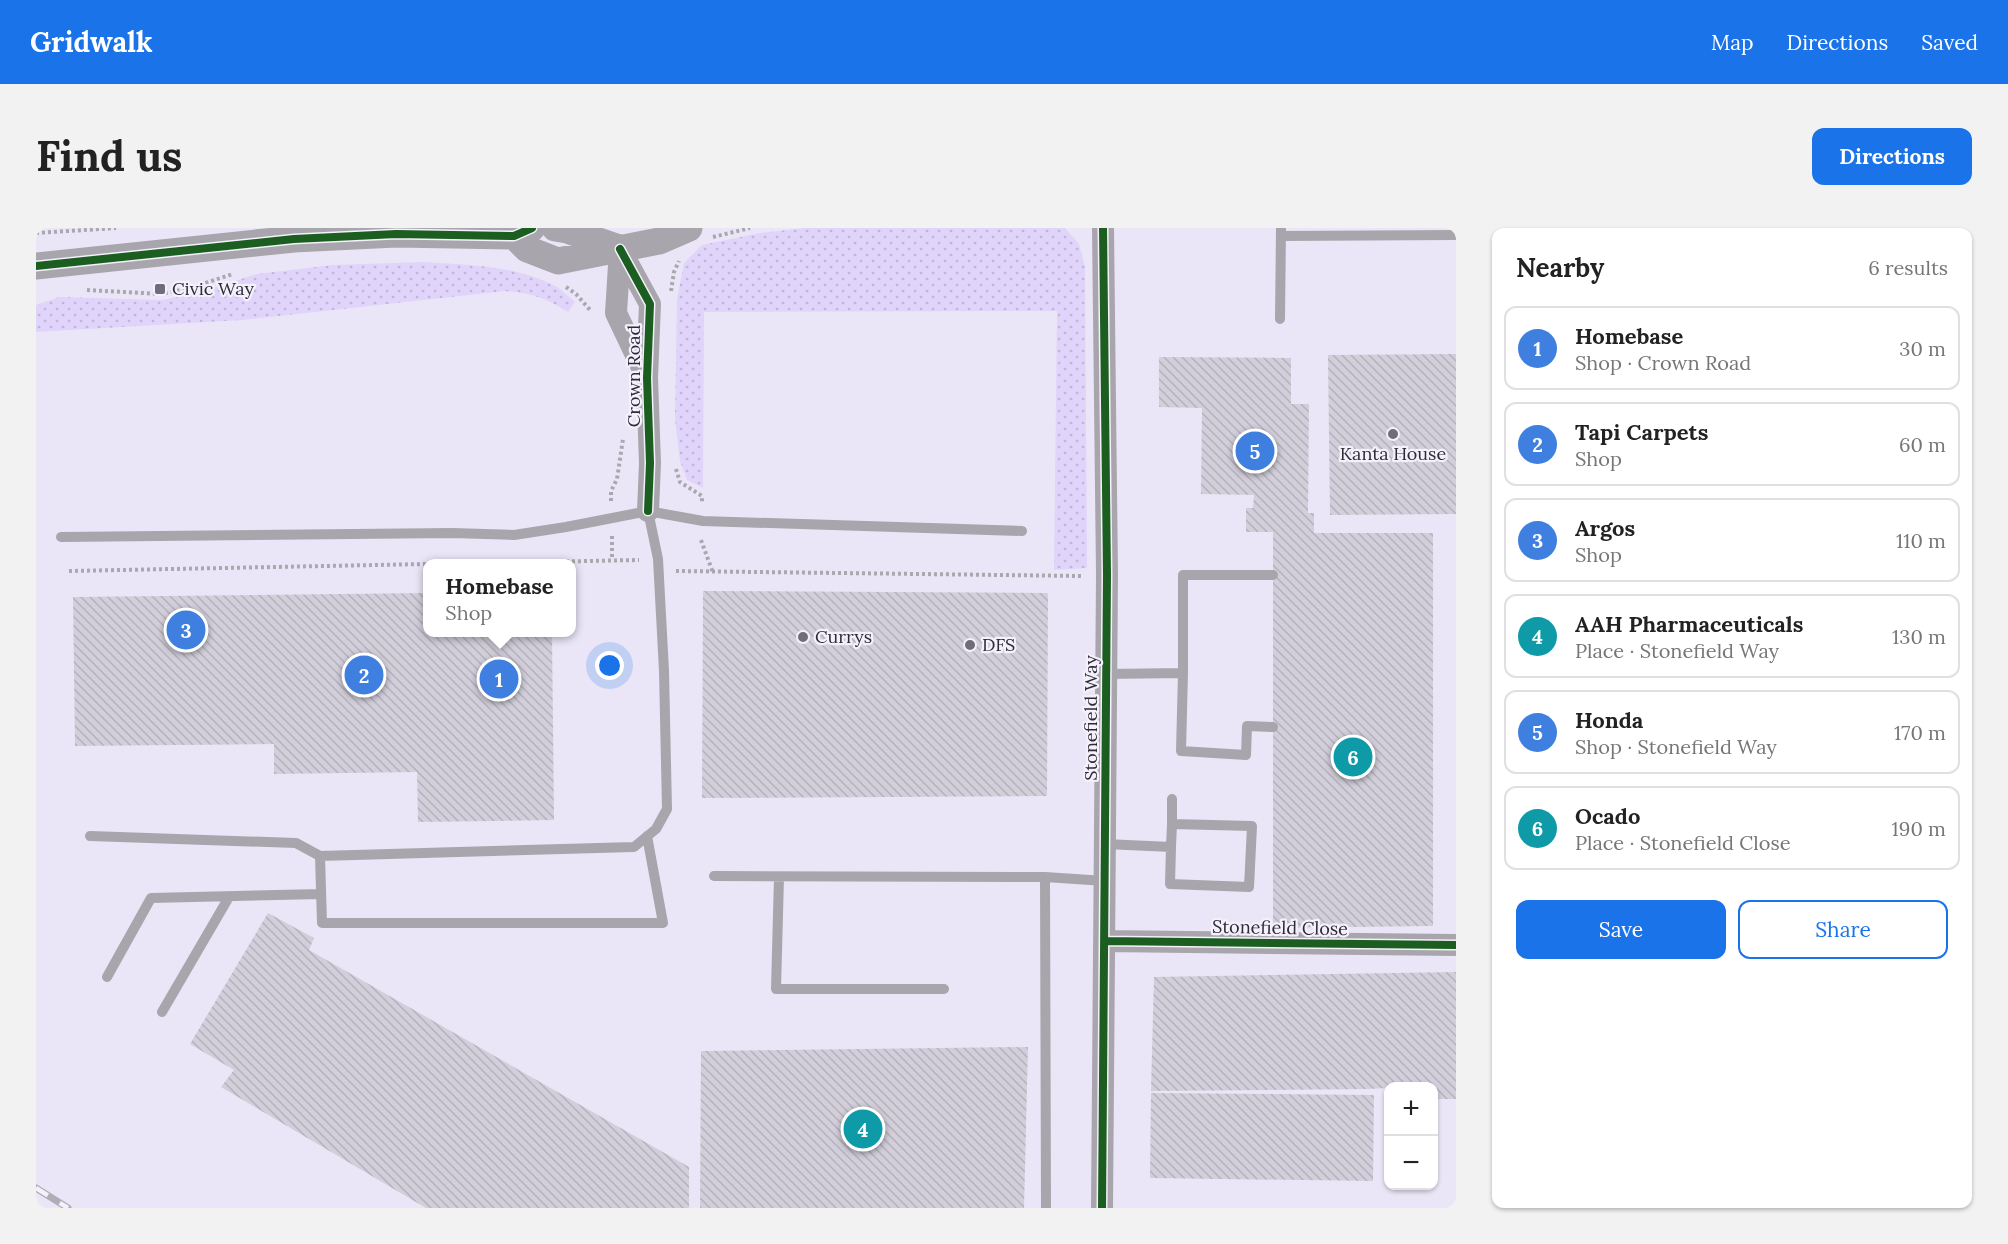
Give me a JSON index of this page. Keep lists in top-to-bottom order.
{
  "streets": {
    "street": ["Crown Road", "Stonefield Way", "Stonefield Close"]
  },
  "crossings": [
    ["Stonefield Way", "Stonefield Close"]
  ],
  "places": {
    "transit": ["Civic Way"],
    "other": ["Kanta House", "Currys", "DFS"]
  },
  "page": {
    "header": "Gridwalk",
    "nav": ["Map", "Directions", "Saved"],
    "buttons": [
      "Directions",
      ["Save", "Share"]
    ],
    "title": "Find us",
    "heading": ["Nearby", "6 results"],
    "list": [
      {
        "mark": "1",
        "name": "Homebase",
        "note": "Shop · Crown Road",
        "value": "30 m"
      },
      {
        "mark": "2",
        "name": "Tapi Carpets",
        "note": "Shop",
        "value": "60 m"
      },
      {
        "mark": "3",
        "name": "Argos",
        "note": "Shop",
        "value": "110 m"
      },
      {
        "mark": "4",
        "name": "AAH Pharmaceuticals",
        "note": "Place · Stonefield Way",
        "value": "130 m"
      },
      {
        "mark": "5",
        "name": "Honda",
        "note": "Shop · Stonefield Way",
        "value": "170 m"
      },
      {
        "mark": "6",
        "name": "Ocado",
        "note": "Place · Stonefield Close",
        "value": "190 m"
      }
    ],
    "pins": [
      "5",
      "3",
      "2",
      "1",
      "6",
      "4"
    ],
    "popup": ["Homebase", "Shop"],
    "map_buttons": ["+", "−"]
  }
}
